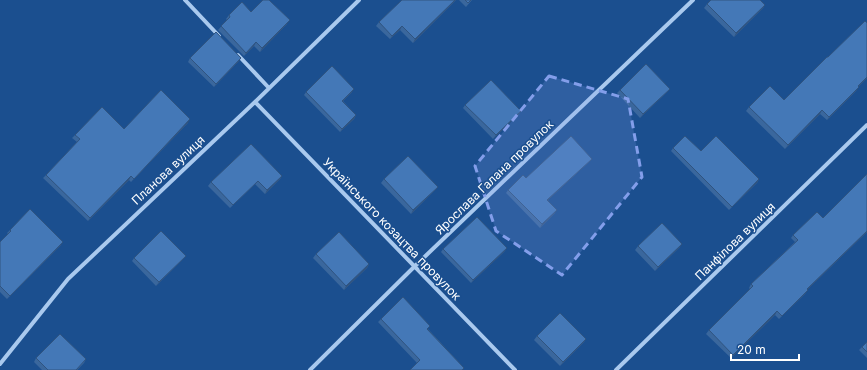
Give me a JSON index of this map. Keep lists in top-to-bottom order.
{
  "streets": {
    "street": [
      "Планова вулиця",
      "Ярослава Галана провулок",
      "Українського козацтва провулок",
      "Панфілова вулиця"
    ]
  },
  "crossings": [
    ["Планова вулиця", "Українського козацтва провулок"],
    ["Ярослава Галана провулок", "Українського козацтва провулок"]
  ],
  "scale_bar": "20 m"
}
